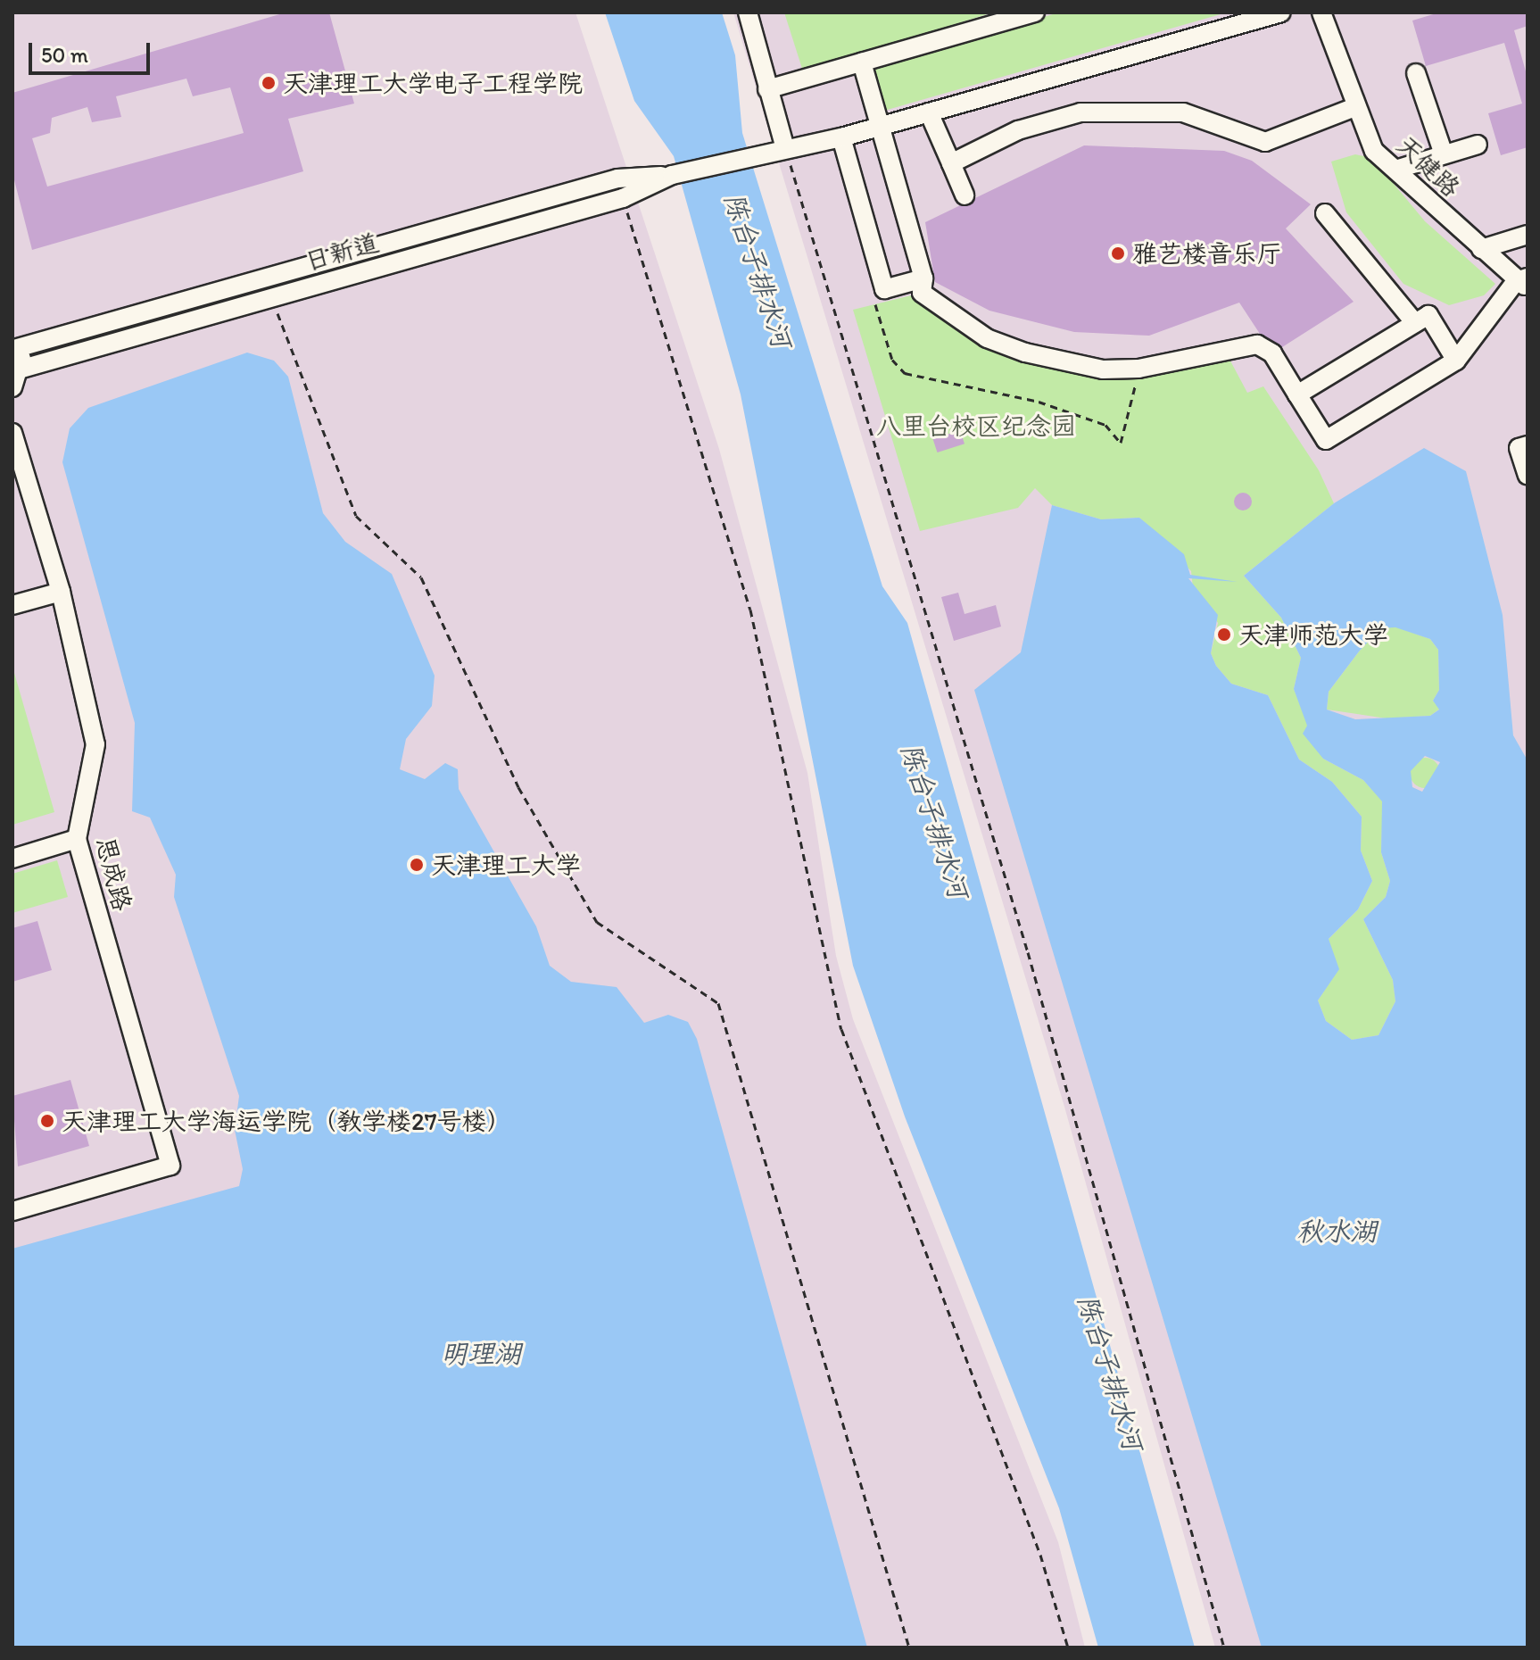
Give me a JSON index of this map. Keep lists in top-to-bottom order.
{
  "streets": {
    "street": ["天健路", "日新道", "思成路"]
  },
  "water": ["陈台子排水河", "秋水湖", "明理湖"],
  "parks": ["八里台校区纪念园"],
  "places": [
    "天津理工大学电子工程学院",
    "雅艺楼音乐厅",
    "天津师范大学",
    "天津理工大学",
    "天津理工大学海运学院（教学楼27号楼）"
  ],
  "scale_bar": "50 m"
}
